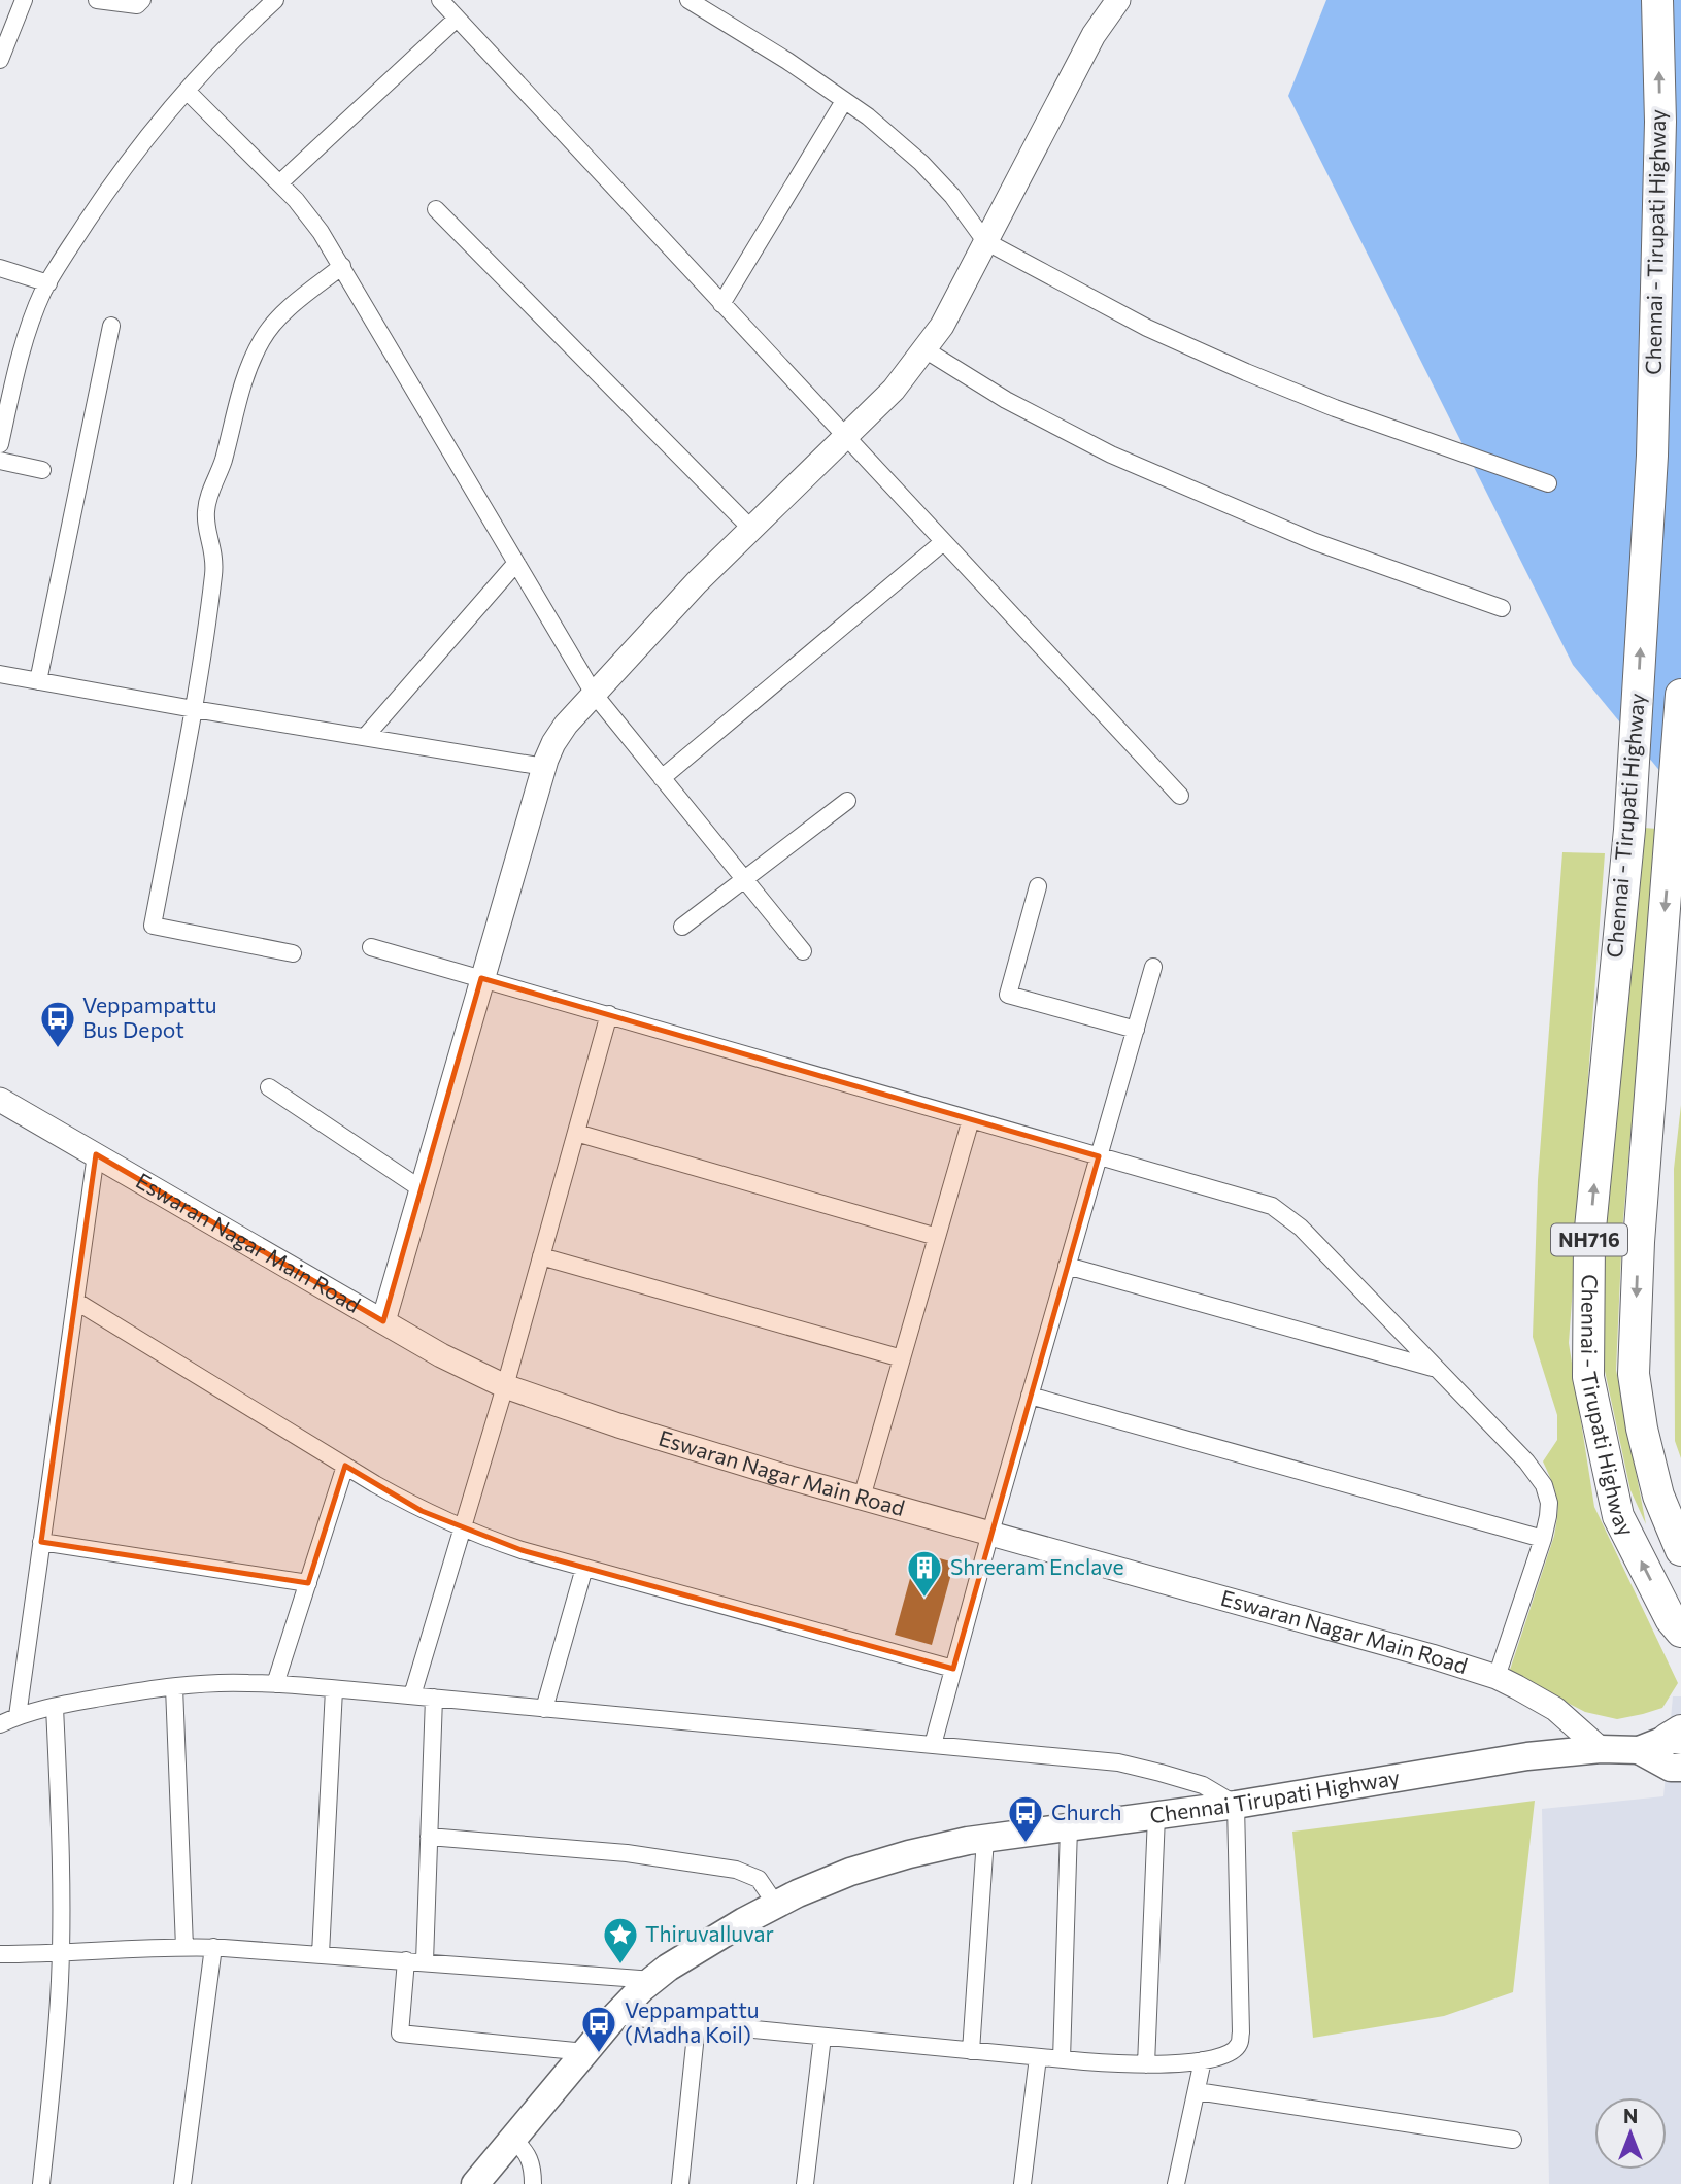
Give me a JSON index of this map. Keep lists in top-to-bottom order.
{
  "streets": {
    "highway": ["Chennai - Tirupati Highway", "NH716"],
    "main road": ["Chennai Tirupati Highway"],
    "street": ["Eswaran Nagar Main Road"]
  },
  "crossings": [
    ["Eswaran Nagar Main Road", "Chennai Tirupati Highway"]
  ],
  "places": {
    "bus stop": ["Veppampattu Bus Depot", "Church", "Veppampattu (Madha Koil)"],
    "building": ["Shreeram Enclave"],
    "place": ["Thiruvalluvar"]
  },
  "north": "top"
}
